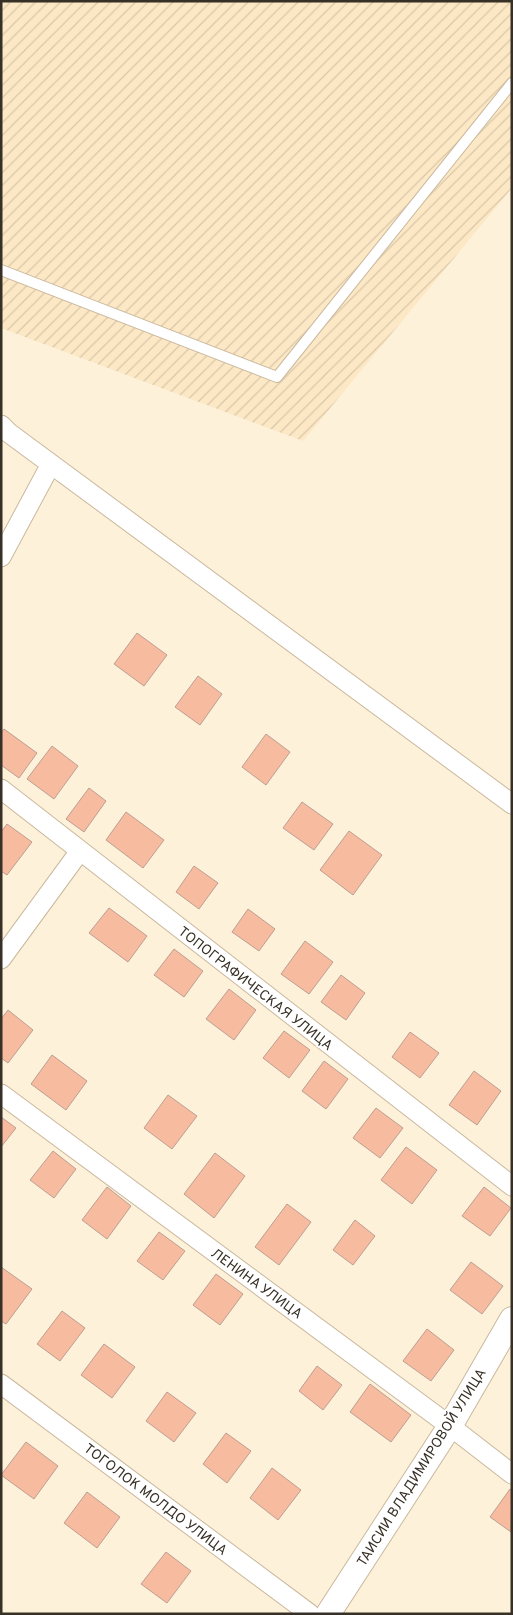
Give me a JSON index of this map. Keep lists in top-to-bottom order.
{
  "streets": {
    "street": [
      "ТОПОГРАФИЧЕСКАЯ УЛИЦА",
      "ЛЕНИНА УЛИЦА",
      "ТАИСИИ ВЛАДИМИРОВОЙ УЛИЦА",
      "ТОГОЛОК МОЛДО УЛИЦА"
    ]
  },
  "crossings": [
    ["ЛЕНИНА УЛИЦА", "ТАИСИИ ВЛАДИМИРОВОЙ УЛИЦА"]
  ]
}
